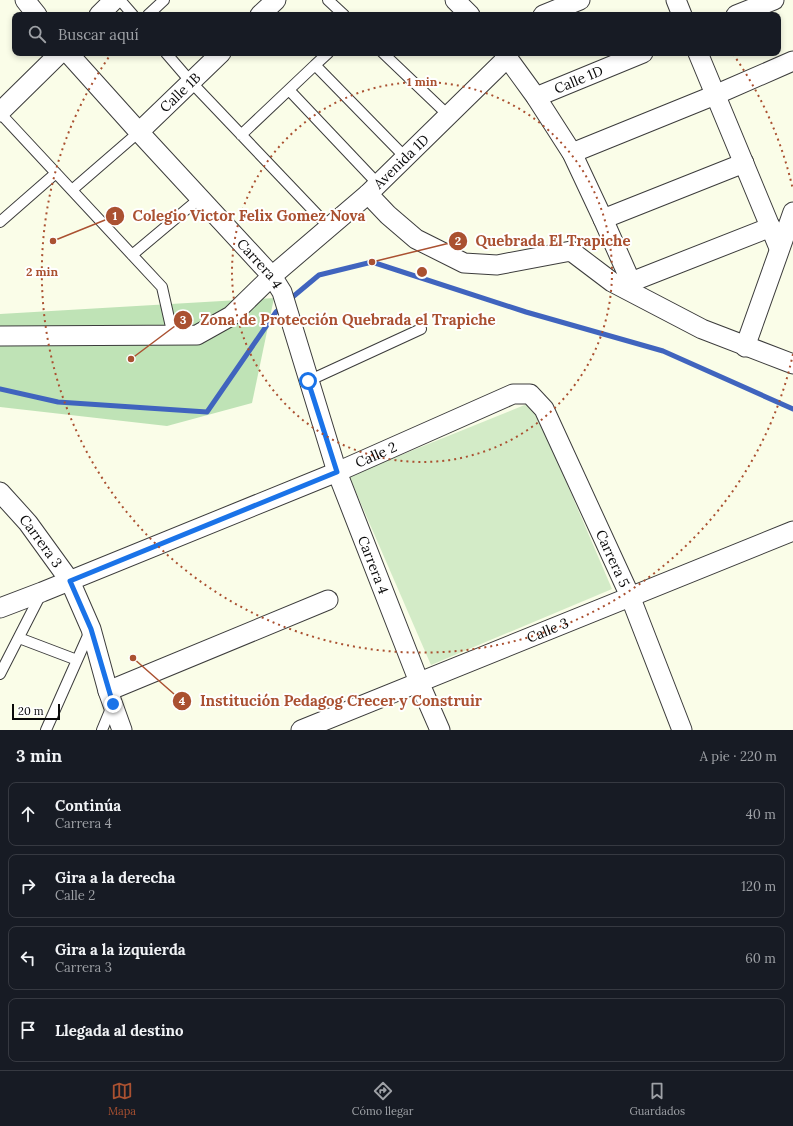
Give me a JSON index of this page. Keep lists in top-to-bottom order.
{
  "streets": {
    "street": [
      "Calle 1D",
      "Calle 1B",
      "Avenida 1D",
      "Carrera 4",
      "Calle 2",
      "Carrera 3",
      "Carrera 5",
      "Calle 3"
    ]
  },
  "crossings": [
    ["Calle 1B", "Carrera 4"],
    ["Avenida 1D", "Carrera 4"],
    ["Carrera 4", "Calle 2"],
    ["Carrera 4", "Calle 3"],
    ["Calle 2", "Carrera 3"],
    ["Calle 2", "Carrera 5"],
    ["Carrera 5", "Calle 3"]
  ],
  "places": [
    "Colegio Victor Felix Gomez Nova",
    "Quebrada El Trapiche",
    "Zona de Protección Quebrada el Trapiche",
    "Institución Pedagog Crecer y Construir"
  ],
  "scale_bar": "20 m",
  "page": {
    "search": "Buscar aquí",
    "scale": "20 m",
    "heading": ["3 min", "A pie · 220 m"],
    "list": [
      ["Continúa", "Carrera 4", "40 m"],
      ["Gira a la derecha", "Calle 2", "120 m"],
      ["Gira a la izquierda", "Carrera 3", "60 m"],
      "Llegada al destino"
    ],
    "nav": ["Mapa", "Cómo llegar", "Guardados"]
  },
  "rings": ["1 min", "2 min"]
}
